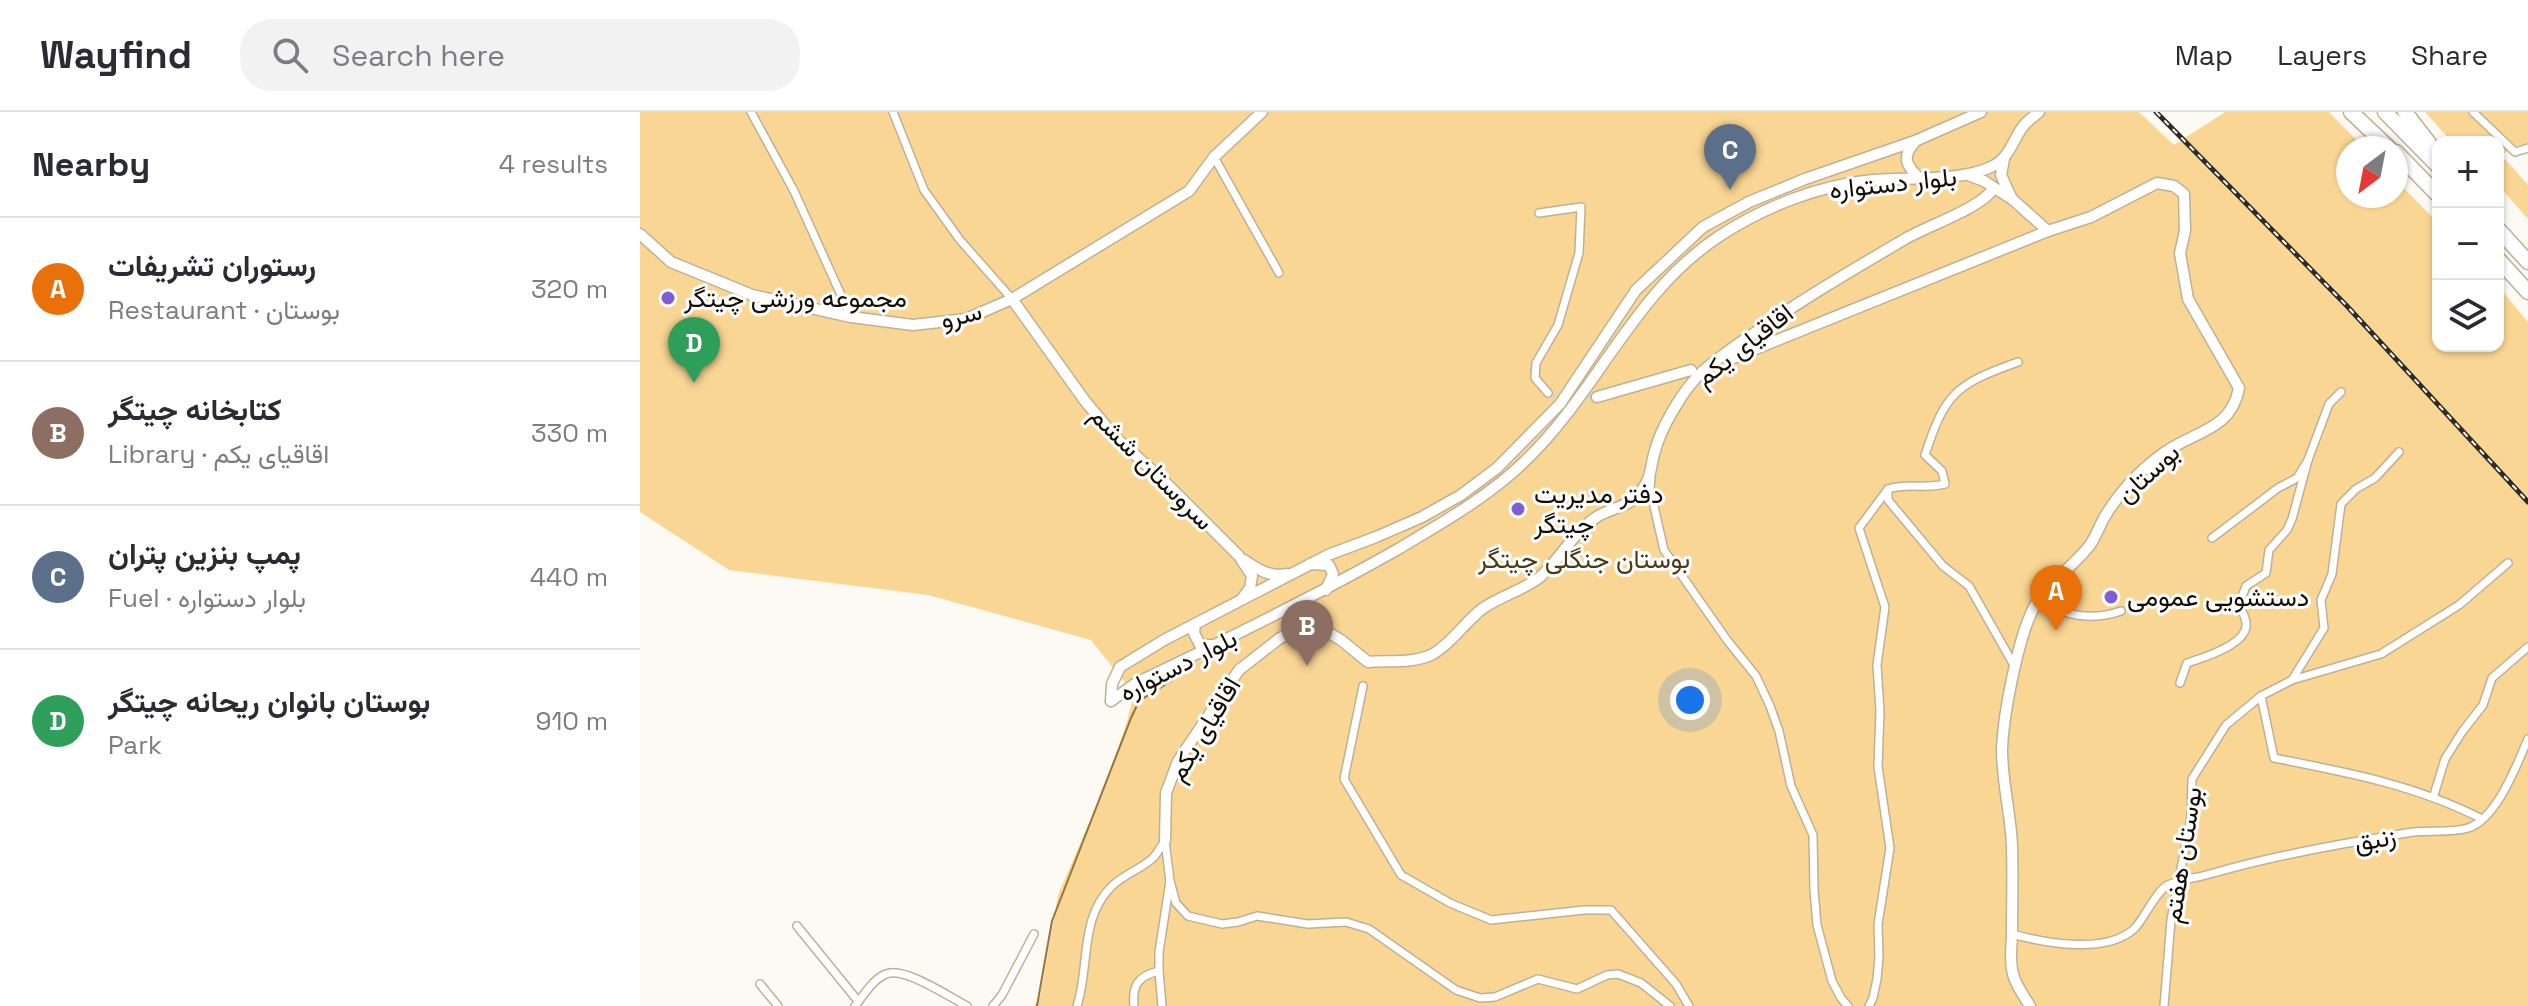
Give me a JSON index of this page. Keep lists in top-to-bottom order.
{
  "streets": {
    "street": [
      "بلوار دستواره",
      "سرو",
      "اقاقیای یکم",
      "سروستان ششم",
      "بوستان",
      "زنبق",
      "بوستان هفتم"
    ]
  },
  "crossings": [
    ["بلوار دستواره", "سروستان ششم"],
    ["سرو", "سروستان ششم"],
    ["زنبق", "بوستان هفتم"]
  ],
  "parks": ["بوستان جنگلی چیتگر"],
  "places": ["مجموعه ورزشی چیتگر", "دفتر مدیریت چیتگر", "دستشویی عمومی"],
  "north": "bottom left",
  "page": {
    "header": "Wayfind",
    "search": "Search here",
    "nav": ["Map", "Layers", "Share"],
    "heading": ["Nearby", "4 results"],
    "pins": [
      "C",
      "D",
      "A",
      "B"
    ],
    "map_buttons": ["+", "−"],
    "list": [
      {
        "mark": "A",
        "name": "رستوران تشریفات",
        "note": "Restaurant · بوستان",
        "value": "320 m"
      },
      {
        "mark": "B",
        "name": "کتابخانه چیتگر",
        "note": "Library · اقاقیای یکم",
        "value": "330 m"
      },
      {
        "mark": "C",
        "name": "پمپ بنزین پتران",
        "note": "Fuel · بلوار دستواره",
        "value": "440 m"
      },
      {
        "mark": "D",
        "name": "بوستان بانوان ریحانه چیتگر",
        "note": "Park",
        "value": "910 m"
      }
    ]
  }
}
